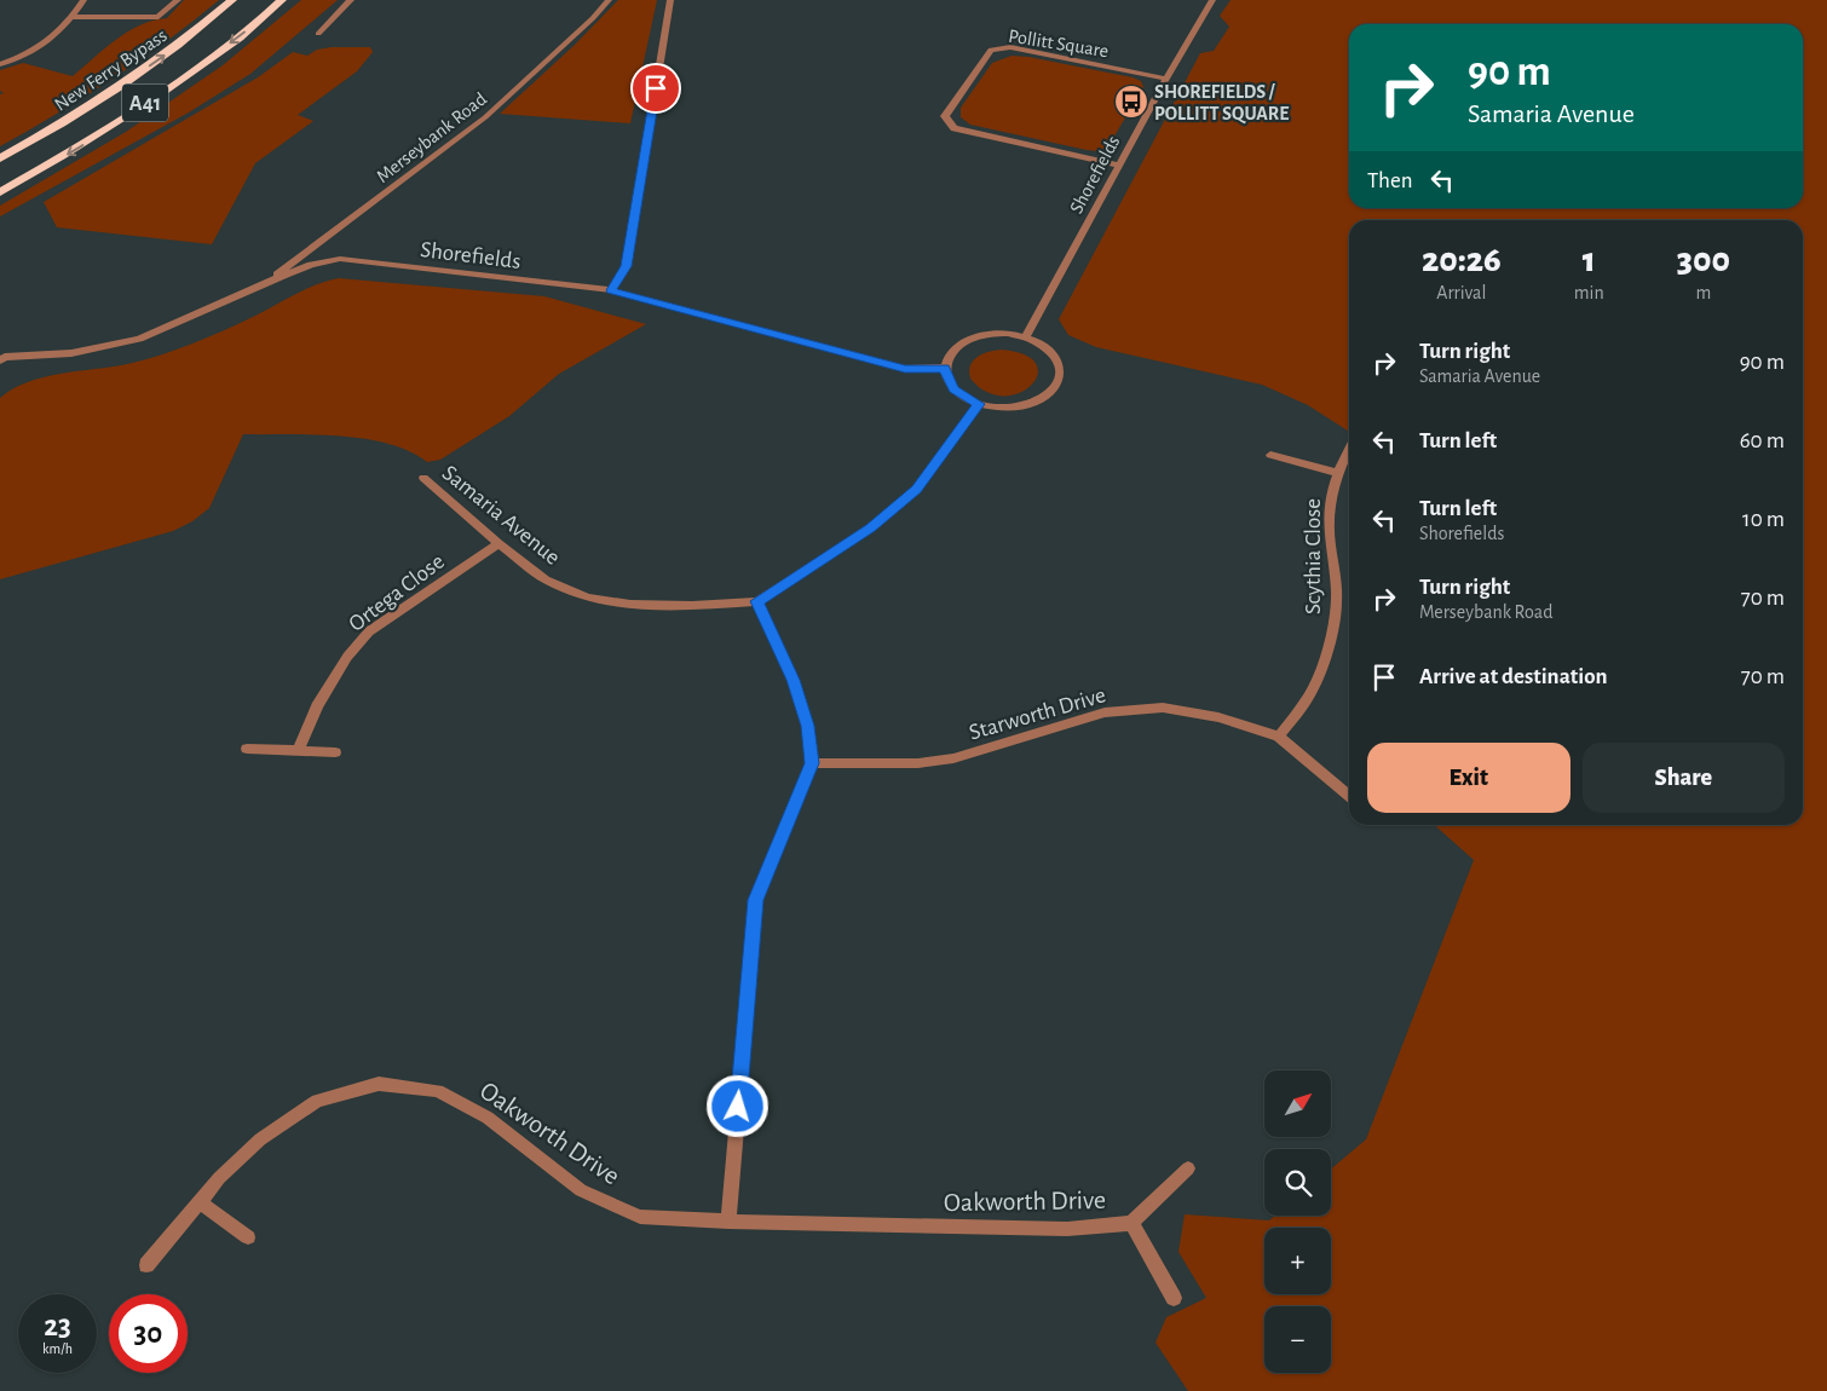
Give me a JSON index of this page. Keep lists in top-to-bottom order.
{
  "streets": {
    "highway": ["New Ferry Bypass", "A41"],
    "street": [
      "Pollitt Square",
      "Merseybank Road",
      "Shorefields",
      "Samaria Avenue",
      "Scythia Close",
      "Ortega Close",
      "Starworth Drive",
      "Oakworth Drive"
    ]
  },
  "crossings": [
    ["Pollitt Square", "Shorefields"],
    ["Merseybank Road", "Shorefields"],
    ["Shorefields", "Samaria Avenue"],
    ["Samaria Avenue", "Ortega Close"],
    ["Scythia Close", "Starworth Drive"]
  ],
  "places": {
    "bus stop": ["SHOREFIELDS / POLLITT SQUARE"]
  },
  "north": "top right",
  "page": {
    "turn": ["90 m", "Samaria Avenue"],
    "then": "Then",
    "eta": [
      "20:26",
      "Arrival",
      "1",
      "min",
      "300",
      "m"
    ],
    "list": [
      {
        "name": "Turn right",
        "note": "Samaria Avenue",
        "value": "90 m"
      },
      {
        "name": "Turn left",
        "value": "60 m"
      },
      {
        "name": "Turn left",
        "note": "Shorefields",
        "value": "10 m"
      },
      {
        "name": "Turn right",
        "note": "Merseybank Road",
        "value": "70 m"
      },
      {
        "name": "Arrive at destination",
        "value": "70 m"
      }
    ],
    "buttons": ["Exit", "Share"],
    "map_buttons": ["+", "−"],
    "speed": "23 km/h",
    "limit": "30"
  }
}
